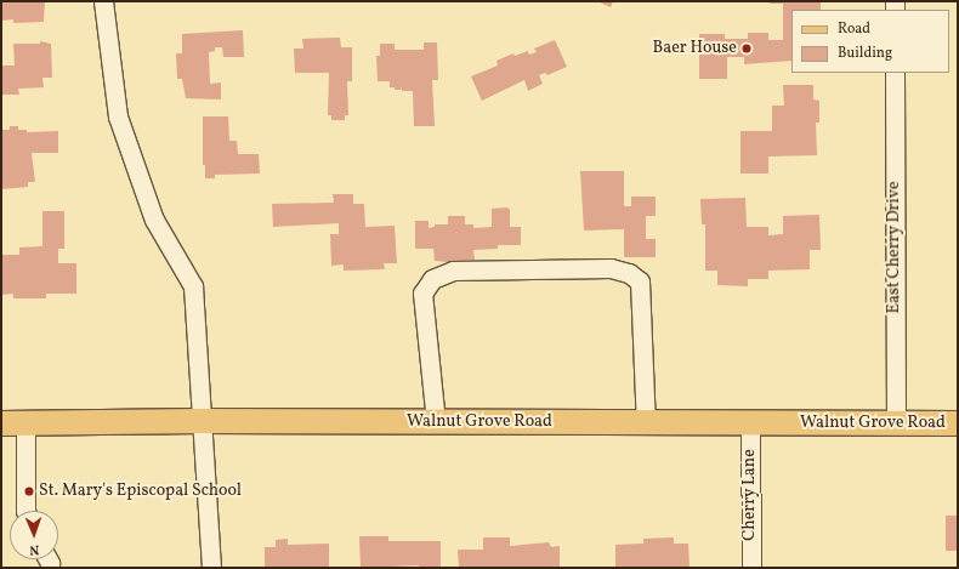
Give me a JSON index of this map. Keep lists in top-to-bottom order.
{
  "streets": {
    "main road": ["Walnut Grove Road"],
    "street": ["East Cherry Drive", "Cherry Lane"]
  },
  "crossings": [
    ["East Cherry Drive", "Walnut Grove Road"],
    ["Walnut Grove Road", "Cherry Lane"]
  ],
  "places": ["Baer House", "St. Mary's Episcopal School"],
  "legend": ["Road", "Building"],
  "north": "bottom"
}
